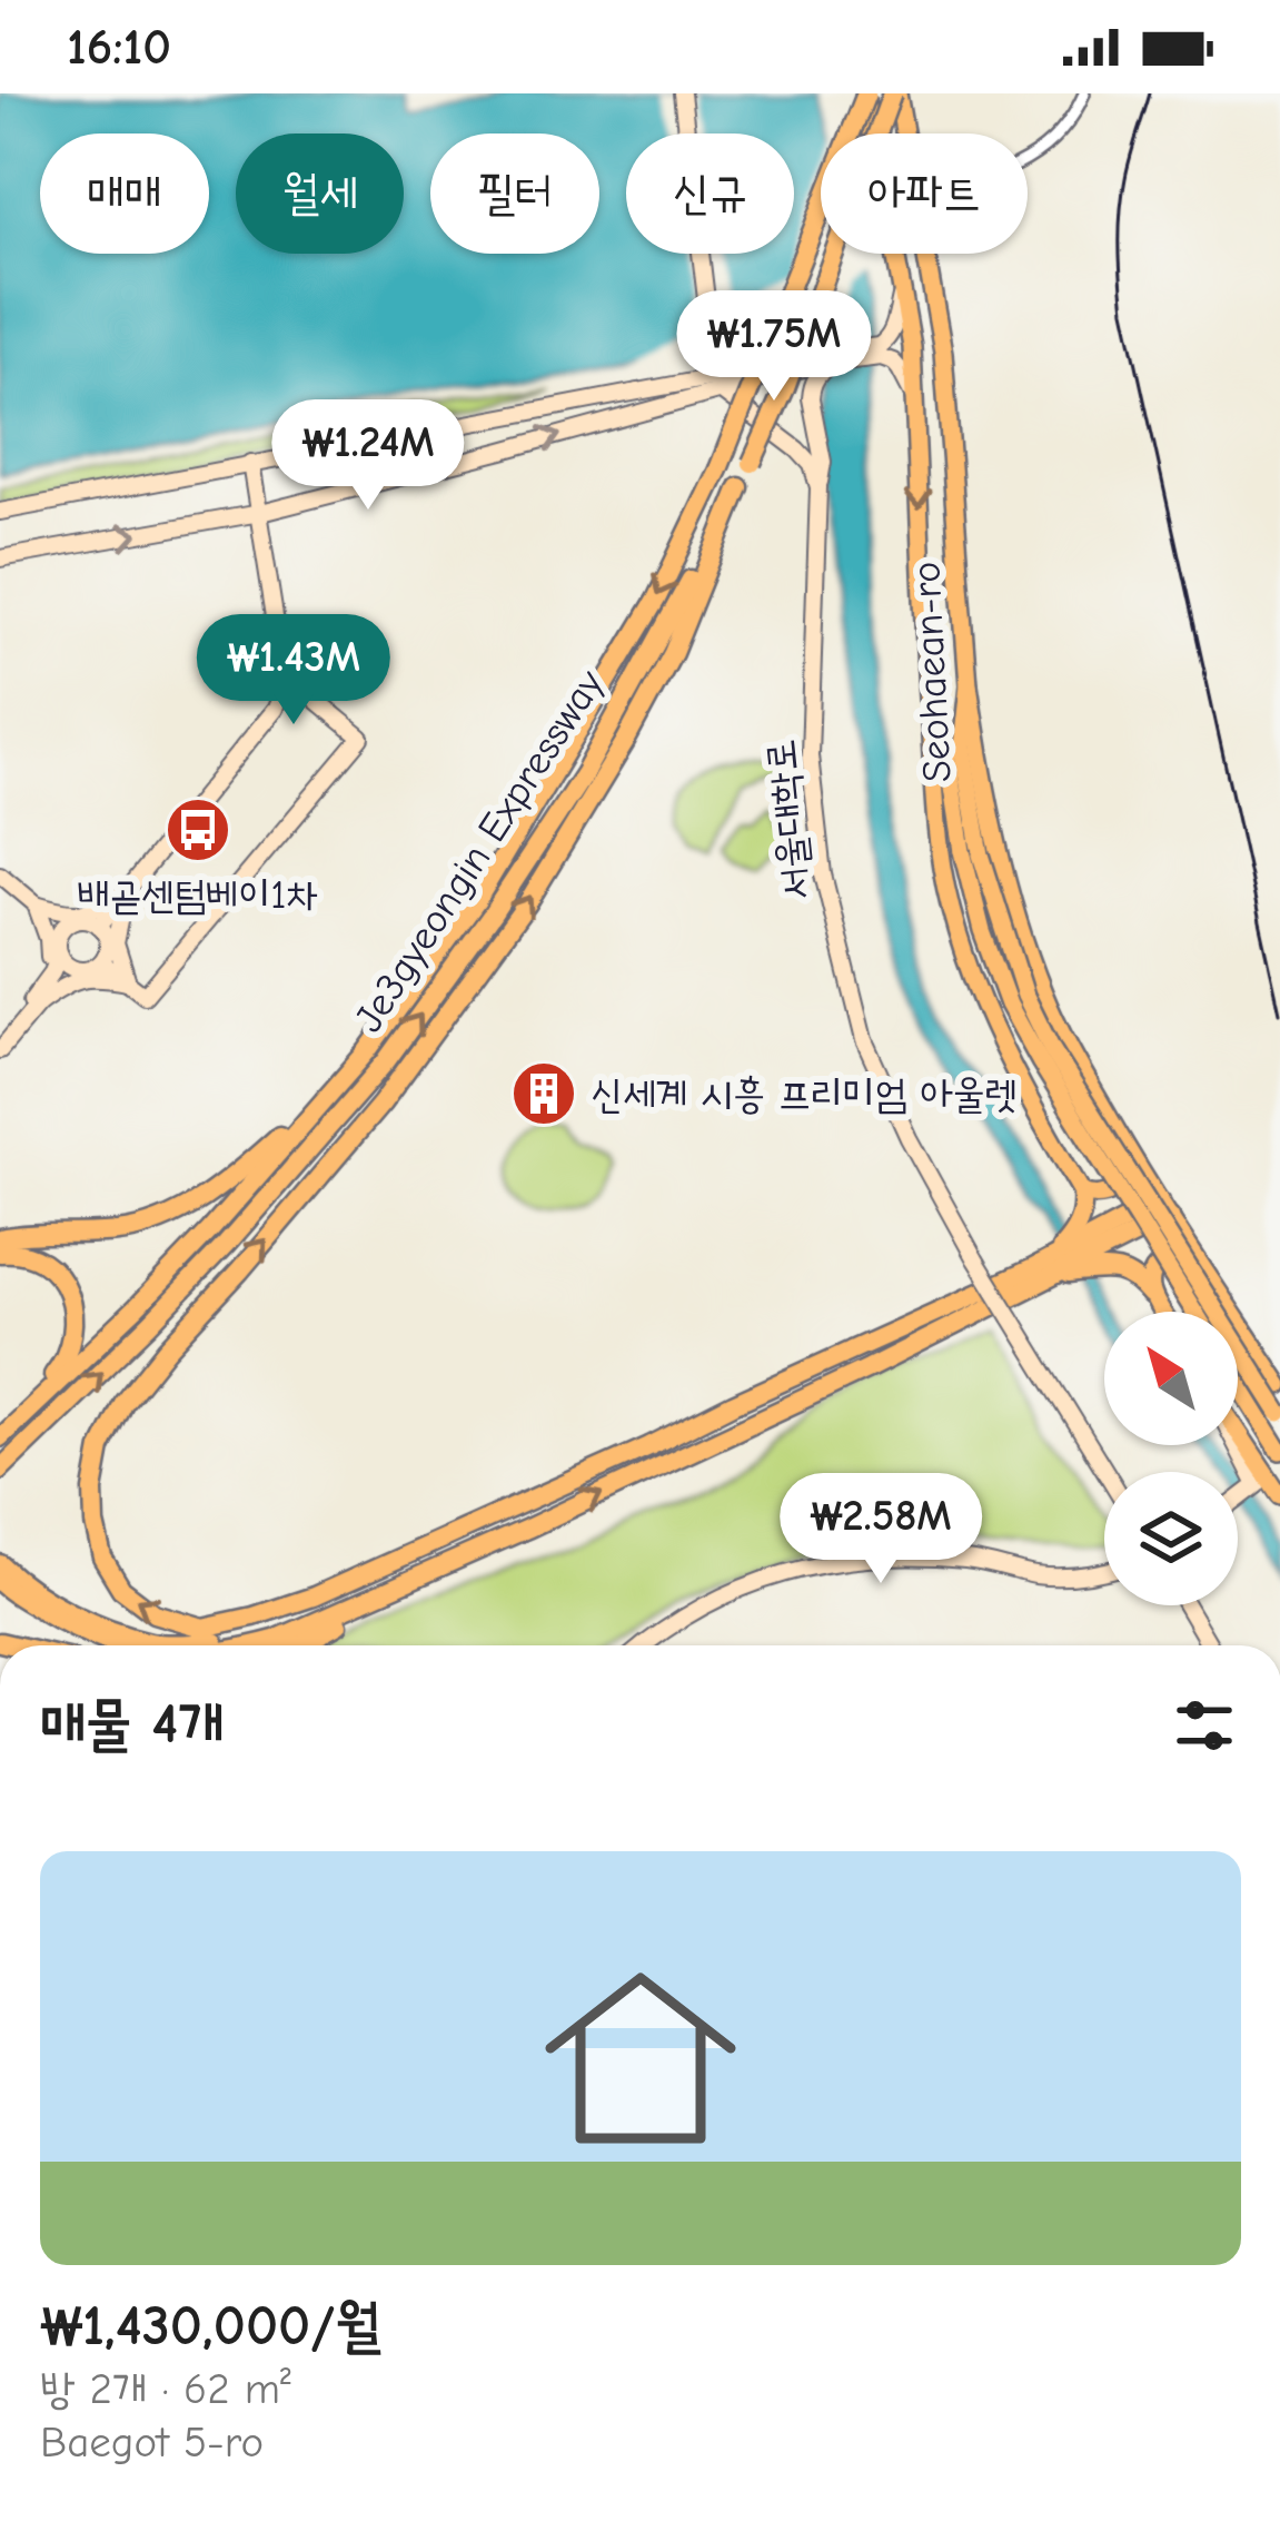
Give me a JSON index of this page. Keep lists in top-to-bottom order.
{
  "streets": {
    "highway": ["Je3gyeongin Expressway"],
    "main road": ["Seohaean-ro", "서울대학로"]
  },
  "crossings": [
    ["Seohaean-ro", "Je3gyeongin Expressway"]
  ],
  "places": {
    "bus stop": ["배곧센텀베이1차"],
    "building": ["신세계 시흥 프리미엄 아울렛"]
  },
  "north": "top left",
  "page": {
    "status": "16:10",
    "chip": [
      "매매",
      "월세",
      "필터",
      "신규",
      "아파트"
    ],
    "price": [
      "₩1.75M",
      "₩1.24M",
      "₩1.43M",
      "₩2.58M"
    ],
    "heading": "매물 4개",
    "list": [
      {
        "name": "₩1,430,000/월",
        "note": "방 2개 · 62 m² · Baegot 5-ro"
      }
    ]
  }
}
